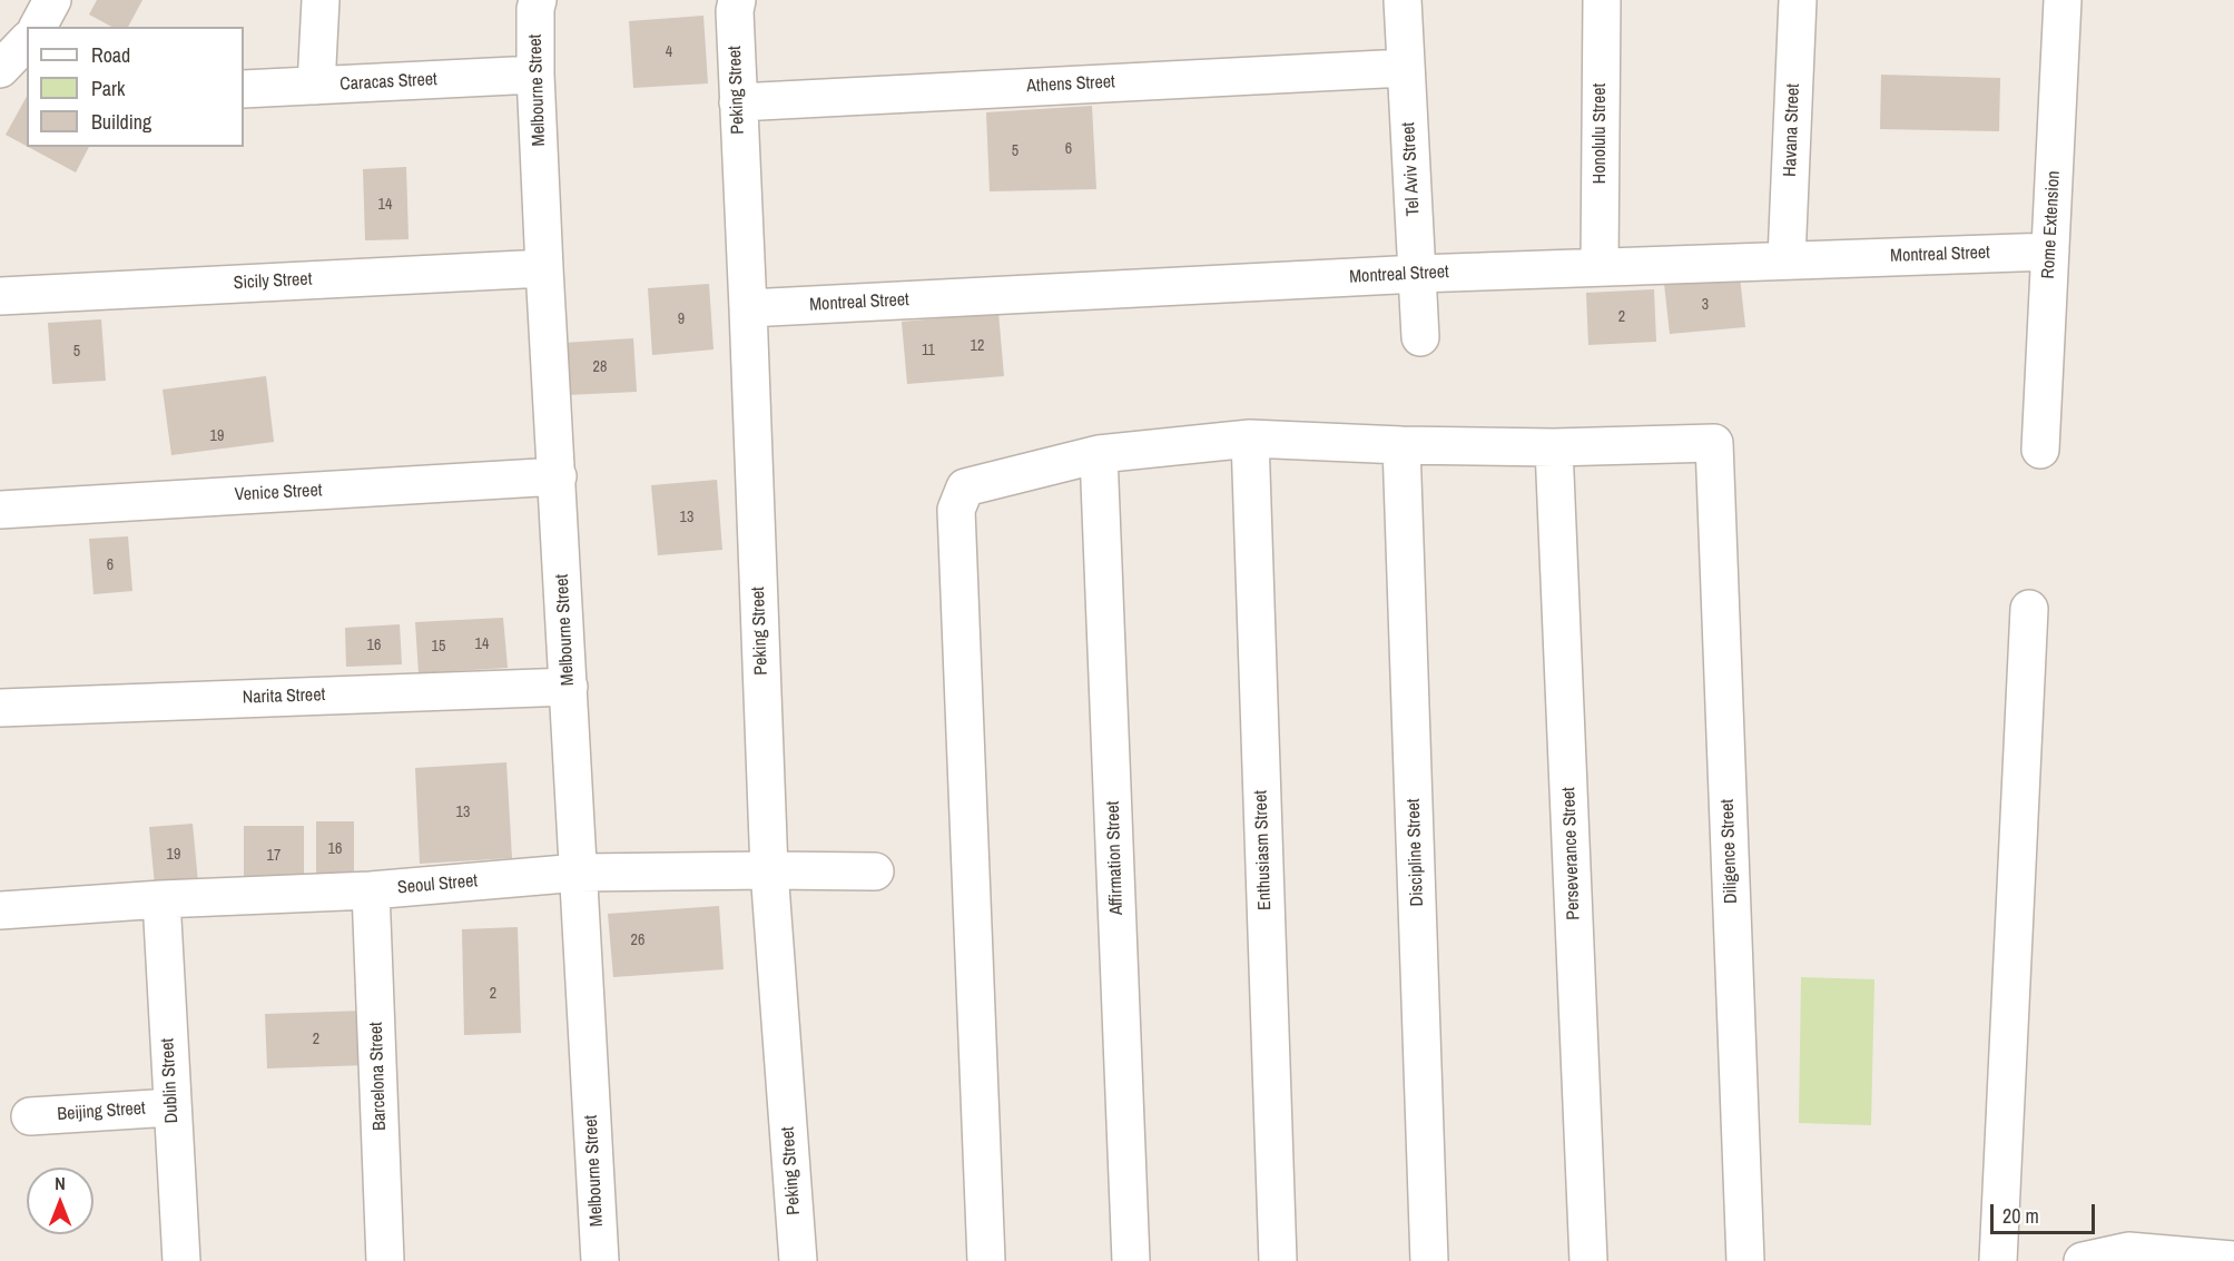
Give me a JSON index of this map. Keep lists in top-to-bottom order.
{
  "streets": {
    "street": [
      "Caracas Street",
      "Athens Street",
      "Melbourne Street",
      "Peking Street",
      "Havana Street",
      "Honolulu Street",
      "Tel Aviv Street",
      "Rome Extension",
      "Montreal Street",
      "Sicily Street",
      "Venice Street",
      "Narita Street",
      "Enthusiasm Street",
      "Diligence Street",
      "Discipline Street",
      "Perseverance Street",
      "Affirmation Street",
      "Seoul Street",
      "Barcelona Street",
      "Dublin Street",
      "Beijing Street"
    ]
  },
  "crossings": [
    ["Caracas Street", "Melbourne Street"],
    ["Athens Street", "Peking Street"],
    ["Athens Street", "Tel Aviv Street"],
    ["Melbourne Street", "Sicily Street"],
    ["Melbourne Street", "Venice Street"],
    ["Melbourne Street", "Narita Street"],
    ["Melbourne Street", "Seoul Street"],
    ["Peking Street", "Montreal Street"],
    ["Peking Street", "Seoul Street"],
    ["Havana Street", "Montreal Street"],
    ["Honolulu Street", "Montreal Street"],
    ["Tel Aviv Street", "Montreal Street"],
    ["Rome Extension", "Montreal Street"],
    ["Diligence Street", "Perseverance Street"],
    ["Seoul Street", "Barcelona Street"],
    ["Seoul Street", "Dublin Street"],
    ["Dublin Street", "Beijing Street"]
  ],
  "house_numbers": [
    "4",
    "6",
    "5",
    "14",
    "3",
    "2",
    "9",
    "12",
    "11",
    "5",
    "28",
    "19",
    "13",
    "6",
    "14",
    "16",
    "15",
    "13",
    "16",
    "19",
    "17",
    "26",
    "2",
    "2"
  ],
  "legend": ["Road", "Park", "Building"],
  "scale_bar": "20 m",
  "north": "top"
}
